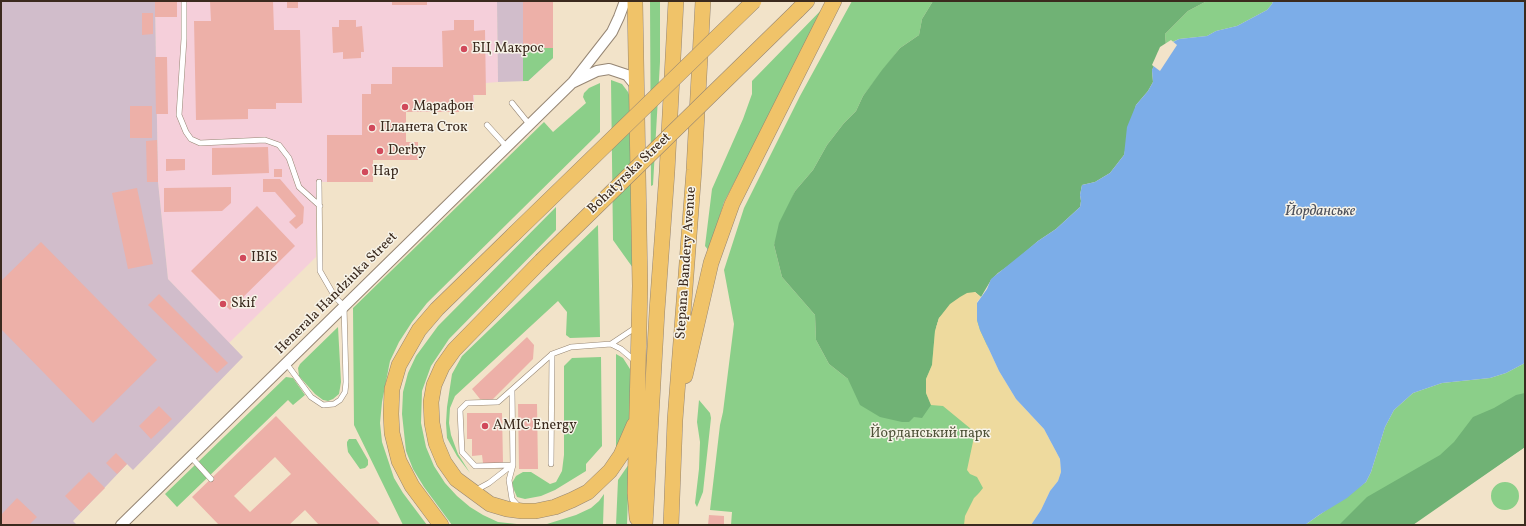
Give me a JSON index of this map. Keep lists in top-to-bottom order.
{
  "streets": {
    "main road": ["Bohatyrska Street", "Stepana Bandery Avenue"],
    "street": ["Henerala Handziuka Street"]
  },
  "water": ["Йорданське"],
  "parks": ["Йорданський парк"],
  "places": [
    "БЦ Макрос",
    "Марафон",
    "Планета Сток",
    "Derby",
    "Hap",
    "IBIS",
    "Skif",
    "AMIC Energy"
  ]
}
